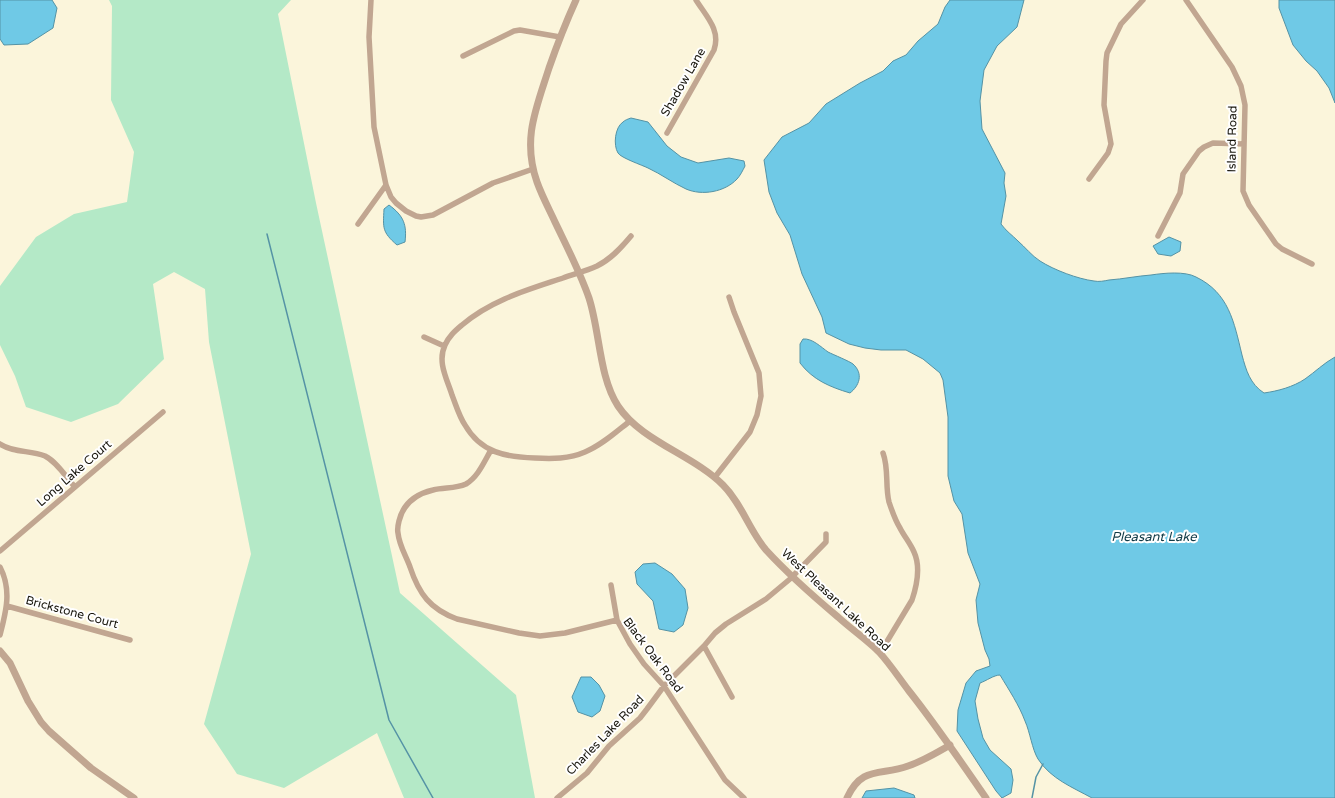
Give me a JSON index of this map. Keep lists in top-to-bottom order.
{
  "streets": {
    "street": [
      "Shadow Lane",
      "Island Road",
      "Long Lake Court",
      "West Pleasant Lake Road",
      "Brickstone Court",
      "Black Oak Road",
      "Charles Lake Road"
    ]
  },
  "crossings": [
    ["West Pleasant Lake Road", "Charles Lake Road"],
    ["Black Oak Road", "Charles Lake Road"]
  ],
  "water": ["Pleasant Lake"]
}
